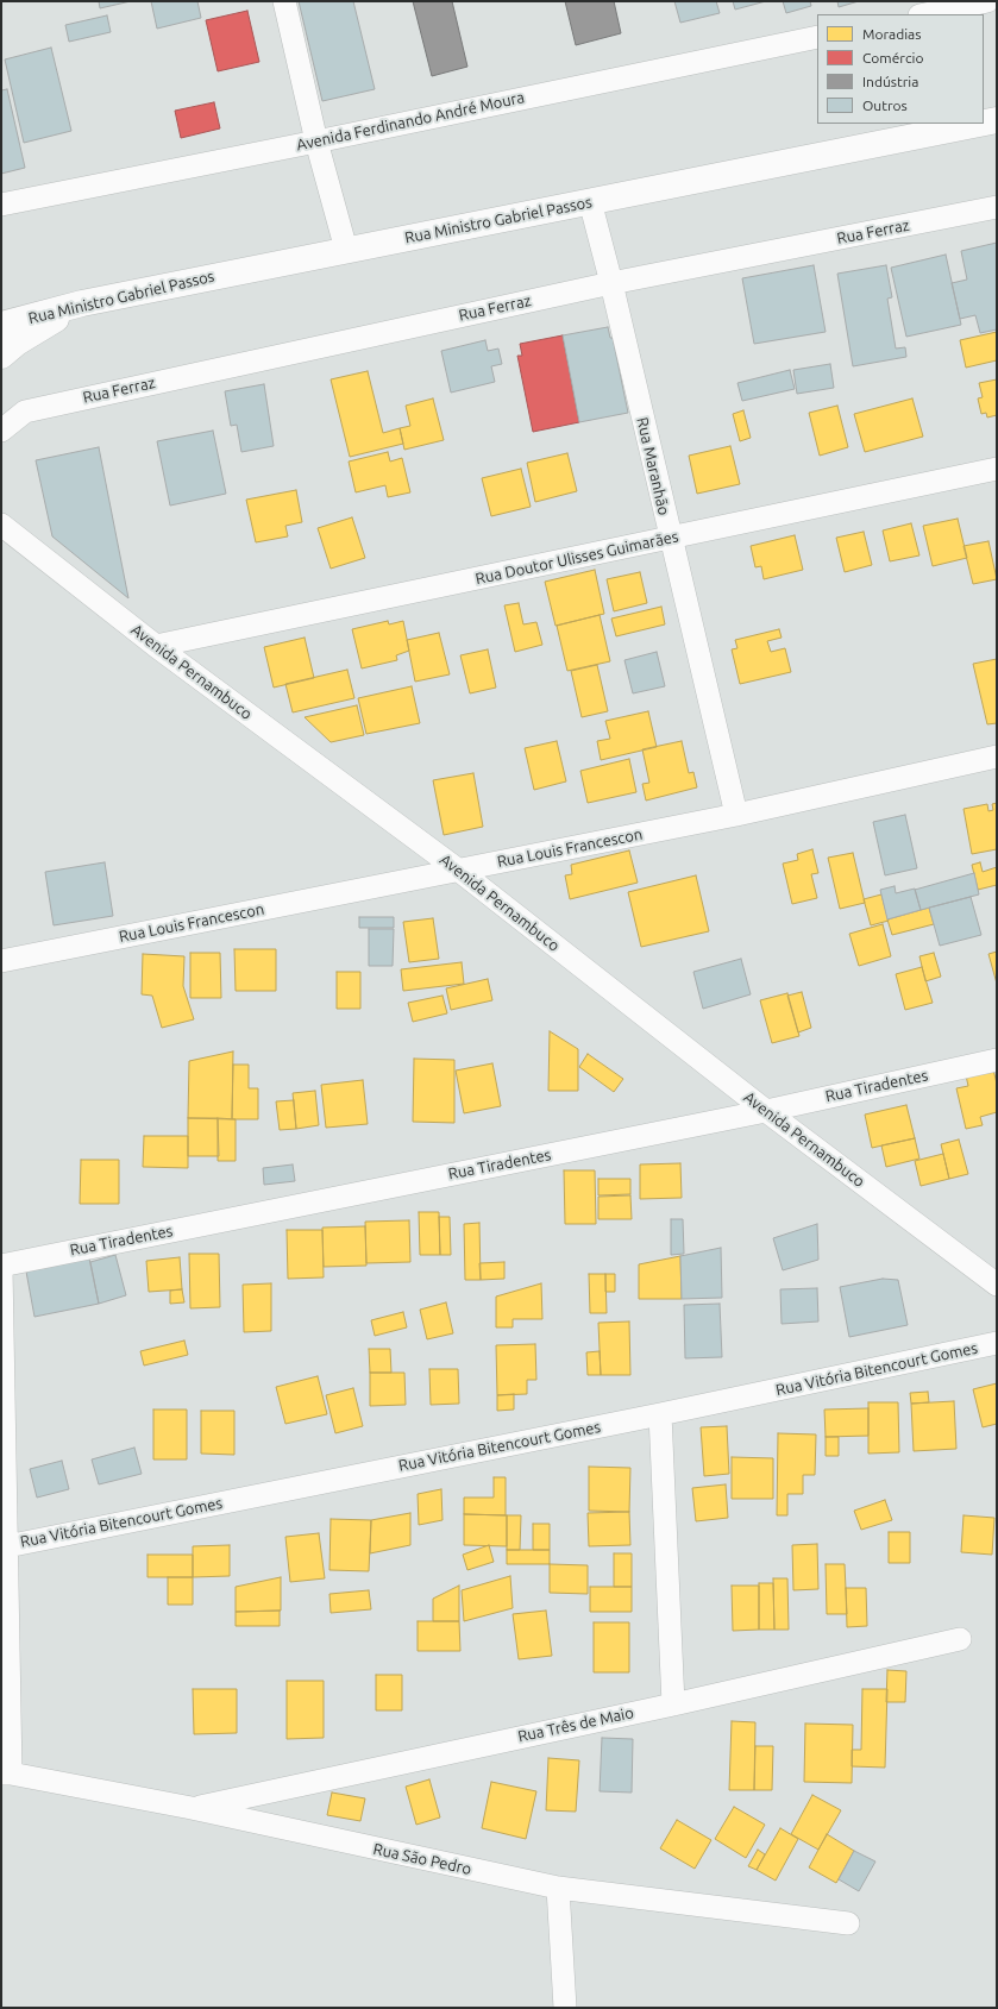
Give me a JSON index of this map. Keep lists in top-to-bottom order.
{
  "streets": {
    "main road": ["Rua Ministro Gabriel Passos"],
    "street": [
      "Avenida Ferdinando André Moura",
      "Rua Ferraz",
      "Rua Maranhão",
      "Rua Doutor Ulisses Guimarães",
      "Avenida Pernambuco",
      "Rua Louis Francescon",
      "Rua Tiradentes",
      "Rua Vitória Bitencourt Gomes",
      "Rua Três de Maio",
      "Rua São Pedro"
    ]
  },
  "crossings": [
    ["Rua Ministro Gabriel Passos", "Rua Maranhão"],
    ["Rua Ferraz", "Rua Maranhão"],
    ["Rua Maranhão", "Rua Doutor Ulisses Guimarães"],
    ["Rua Maranhão", "Rua Louis Francescon"],
    ["Rua Doutor Ulisses Guimarães", "Avenida Pernambuco"],
    ["Avenida Pernambuco", "Rua Louis Francescon"],
    ["Avenida Pernambuco", "Rua Tiradentes"],
    ["Rua Três de Maio", "Rua São Pedro"]
  ],
  "legend": [
    "Moradias",
    "Comércio",
    "Indústria",
    "Outros"
  ]
}
